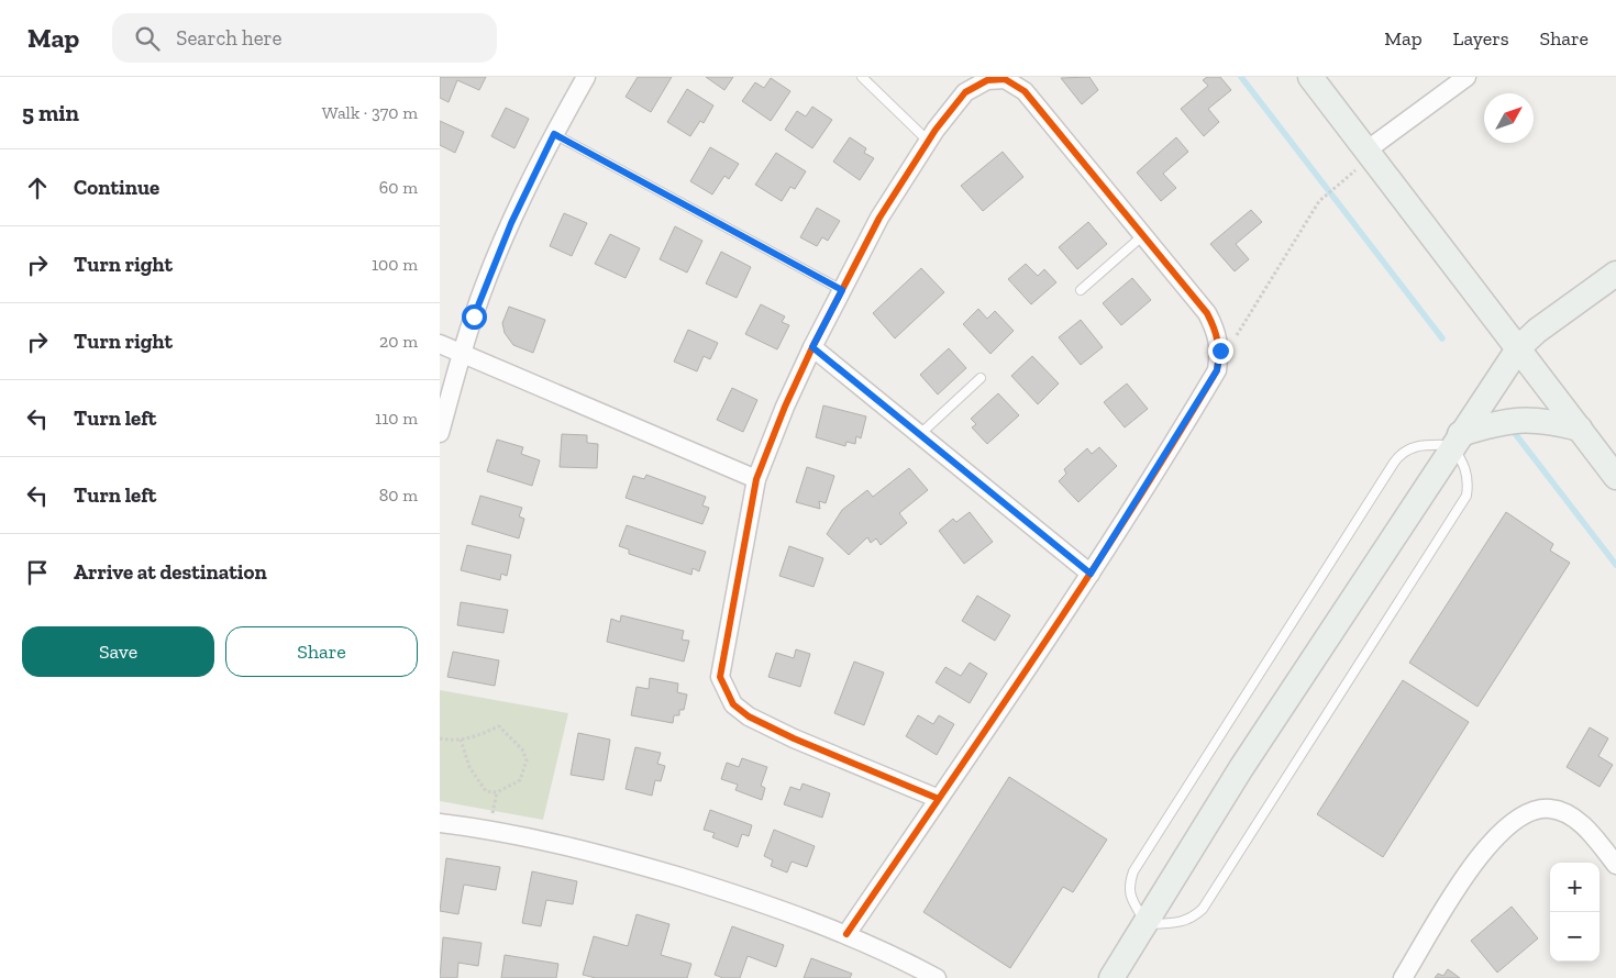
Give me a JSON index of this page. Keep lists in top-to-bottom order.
{
  "north": "top right",
  "page": {
    "header": "Map",
    "search": "Search here",
    "nav": ["Map", "Layers", "Share"],
    "heading": ["5 min", "Walk · 370 m"],
    "list": [
      ["Continue", "60 m"],
      ["Turn right", "100 m"],
      ["Turn right", "20 m"],
      ["Turn left", "110 m"],
      ["Turn left", "80 m"],
      "Arrive at destination"
    ],
    "buttons": ["Save", "Share"],
    "map_buttons": ["+", "−"]
  }
}
